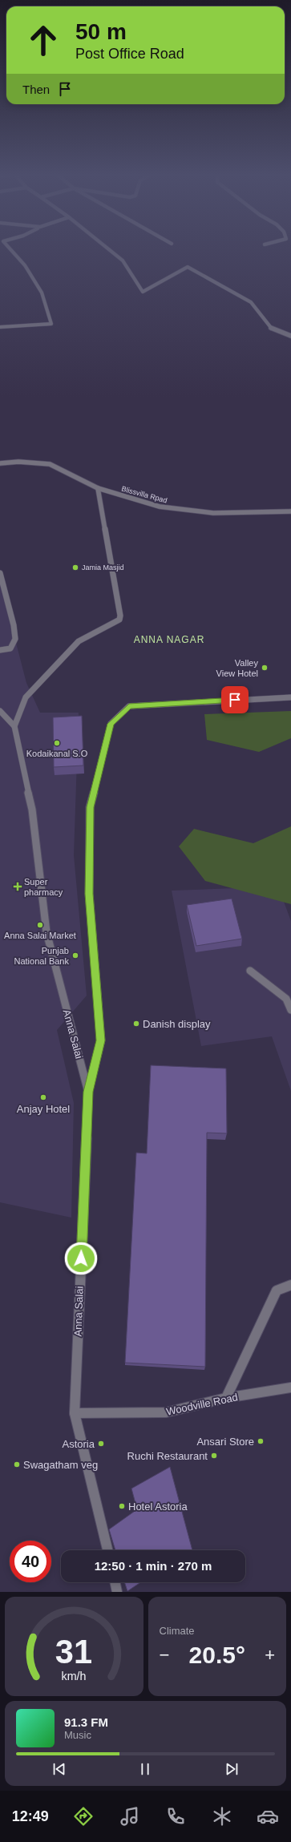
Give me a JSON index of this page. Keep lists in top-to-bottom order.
{
  "streets": {
    "street": ["Blissvilla Rpad", "Anna Salai", "Woodville Road"]
  },
  "crossings": [
    ["Anna Salai", "Woodville Road"]
  ],
  "districts": ["ANNA NAGAR"],
  "places": {
    "other": [
      "Jamia Masjid",
      "Valley View Hotel",
      "Kodaikanal S.O",
      "Anna Salai Market",
      "Punjab National Bank",
      "Danish display",
      "Anjay Hotel",
      "Ansari Store",
      "Astoria",
      "Ruchi Restaurant",
      "Swagatham veg",
      "Hotel Astoria"
    ],
    "health": ["Super pharmacy"]
  },
  "page": {
    "turn": ["50 m", "Post Office Road"],
    "then": "Then",
    "limit": "40",
    "trip": "12:50 · 1 min · 270 m",
    "tile": "Climate",
    "heat": ["−", "20.5°", "+"],
    "song": ["91.3 FM", "Music"],
    "tabs": "12:49",
    "gauge": ["31", "km/h"]
  }
}
